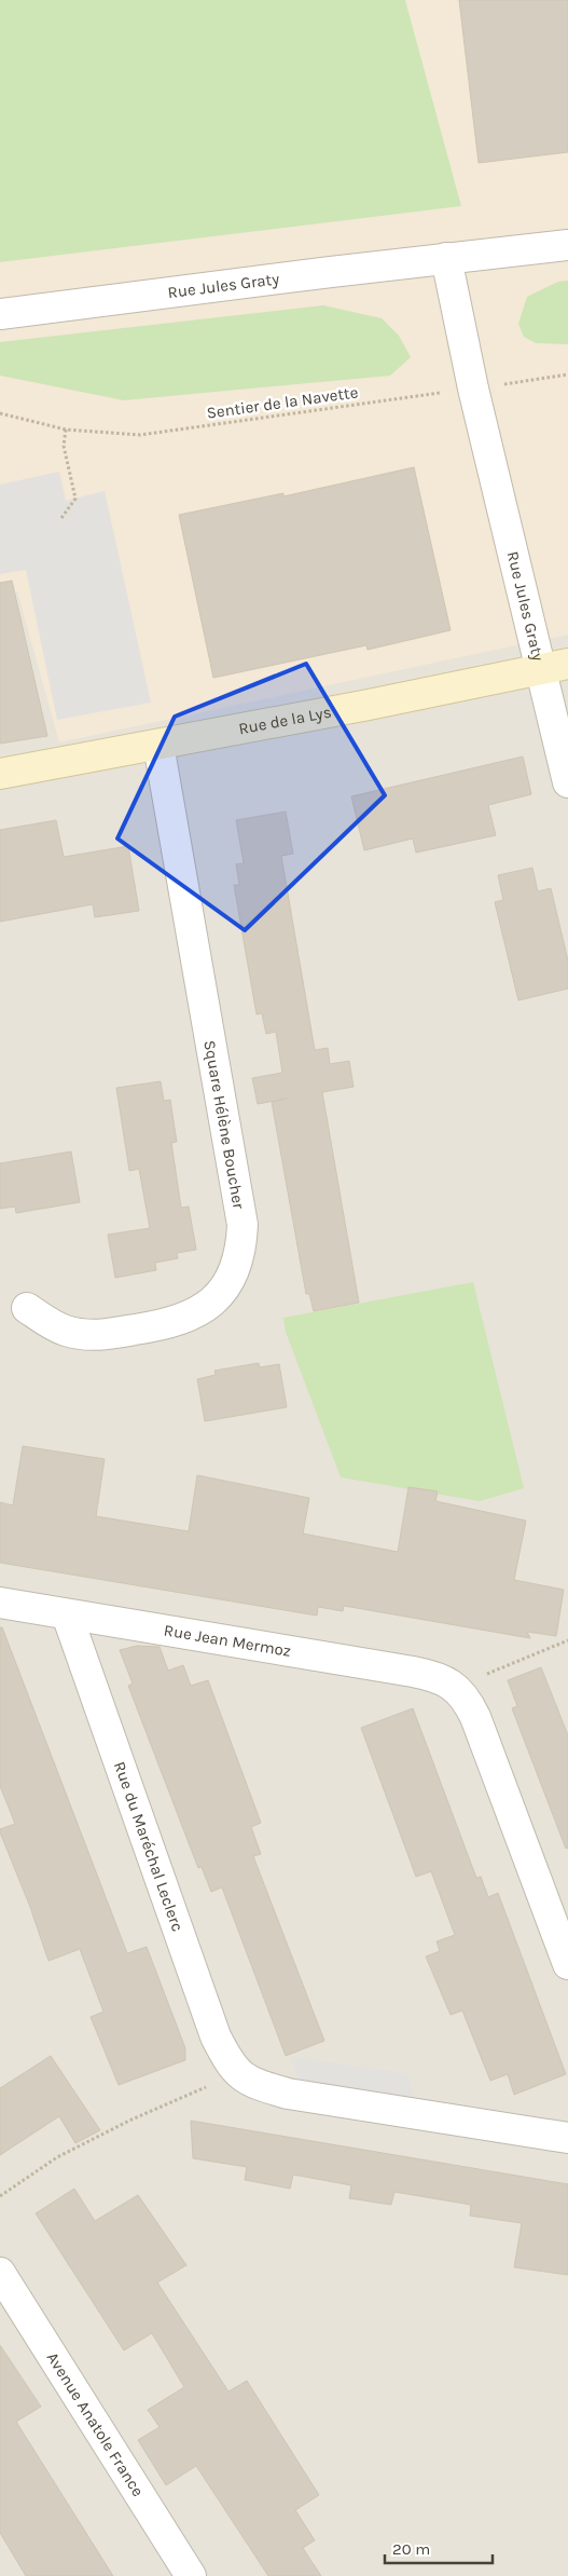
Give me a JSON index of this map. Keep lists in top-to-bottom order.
{
  "streets": {
    "main road": ["Rue de la Lys"],
    "street": [
      "Rue Jules Graty",
      "Square Hélène Boucher",
      "Rue Jean Mermoz",
      "Rue du Maréchal Leclerc",
      "Avenue Anatole France"
    ],
    "path": ["Sentier de la Navette"]
  },
  "crossings": [
    ["Rue Jules Graty", "Sentier de la Navette"],
    ["Rue Jules Graty", "Rue de la Lys"],
    ["Rue de la Lys", "Square Hélène Boucher"],
    ["Rue Jean Mermoz", "Rue du Maréchal Leclerc"]
  ],
  "scale_bar": "20 m"
}
